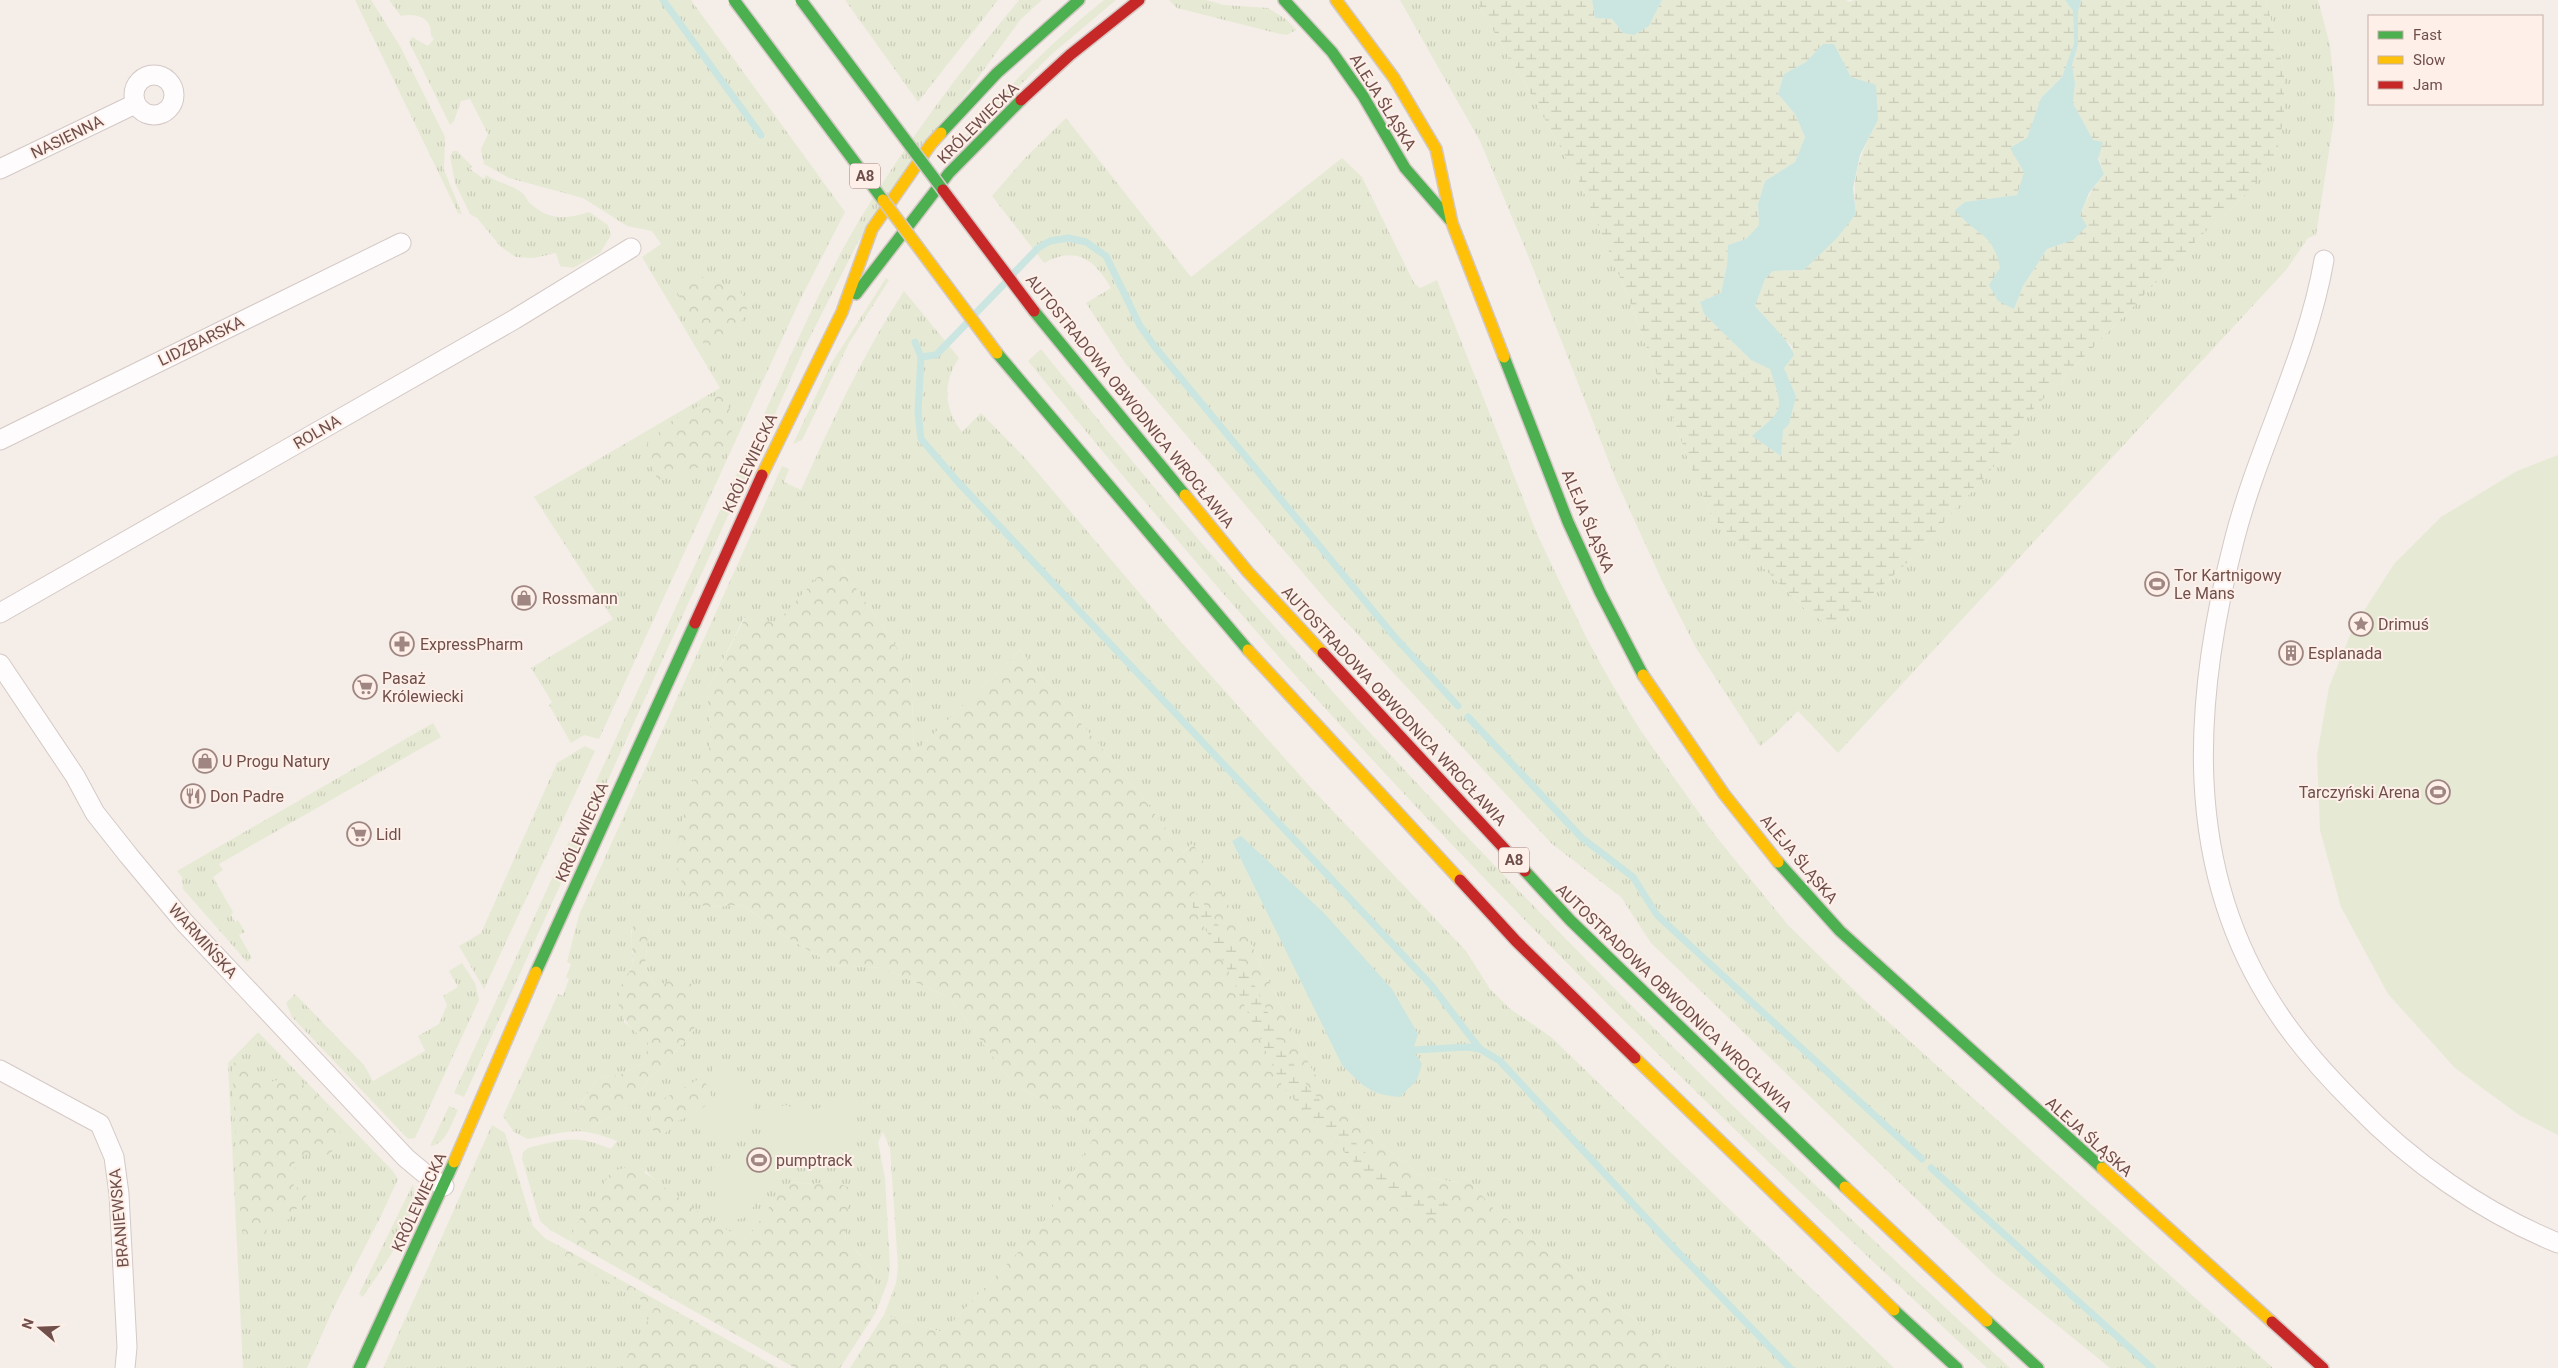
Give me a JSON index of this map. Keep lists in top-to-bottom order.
{
  "streets": {
    "main road": [
      "ALEJA ŚLĄSKA",
      "KRÓLEWIECKA",
      "A8",
      "AUTOSTRADOWA OBWODNICA WROCŁAWIA"
    ],
    "street": [
      "NASIENNA",
      "LIDZBARSKA",
      "ROLNA",
      "WARMIŃSKA",
      "BRANIEWSKA"
    ]
  },
  "crossings": [
    ["KRÓLEWIECKA", "WARMIŃSKA"]
  ],
  "places": {
    "sports": ["Tor Kartnigowy Le Mans", "Tarczyński Arena", "pumptrack"],
    "shop": ["Rossmann", "U Progu Natury"],
    "place": ["Drimuś"],
    "pharmacy": ["ExpressPharm"],
    "building": ["Esplanada"],
    "supermarket": ["Pasaż Królewiecki", "Lidl"],
    "restaurant": ["Don Padre"]
  },
  "legend": ["Fast", "Slow", "Jam"],
  "north": "left"
}
